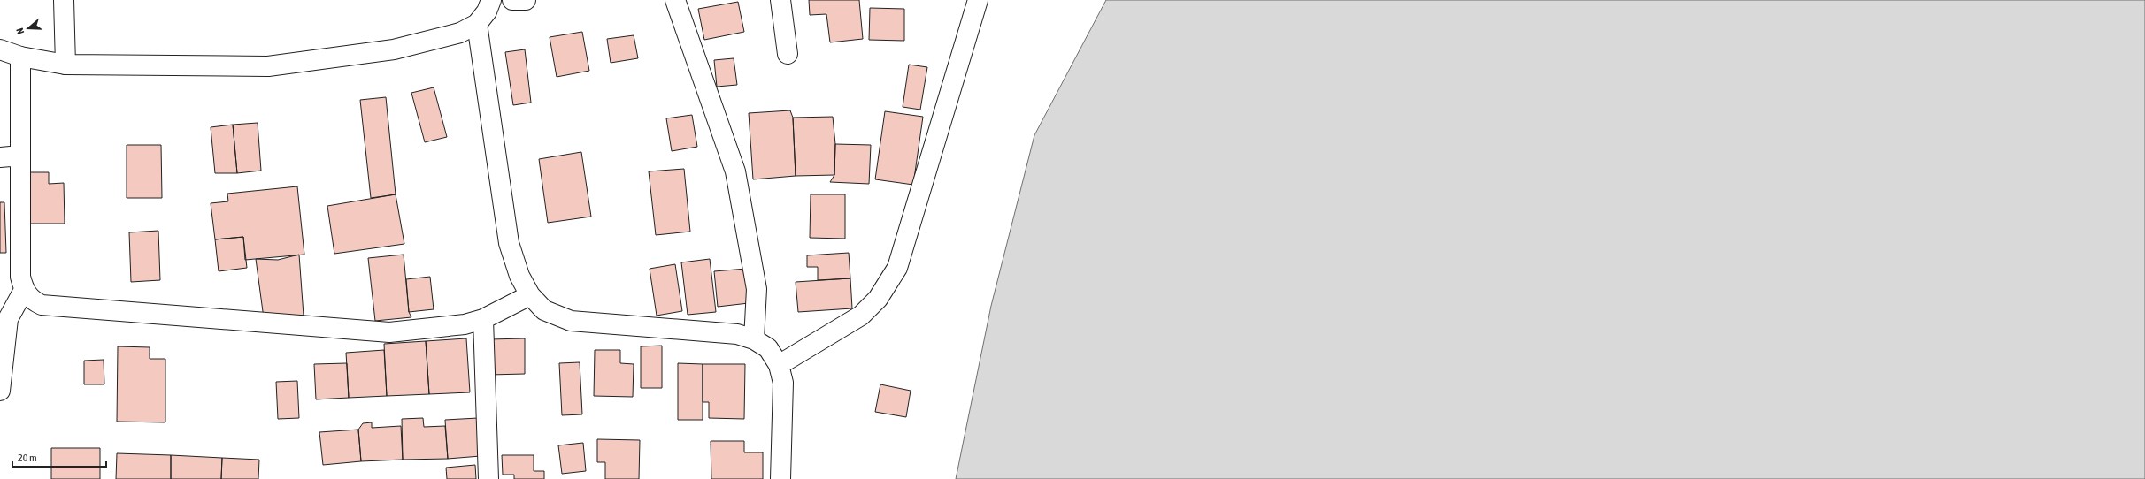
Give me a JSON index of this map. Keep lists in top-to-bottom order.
{
  "scale_bar": "20 m",
  "north": "left"
}
